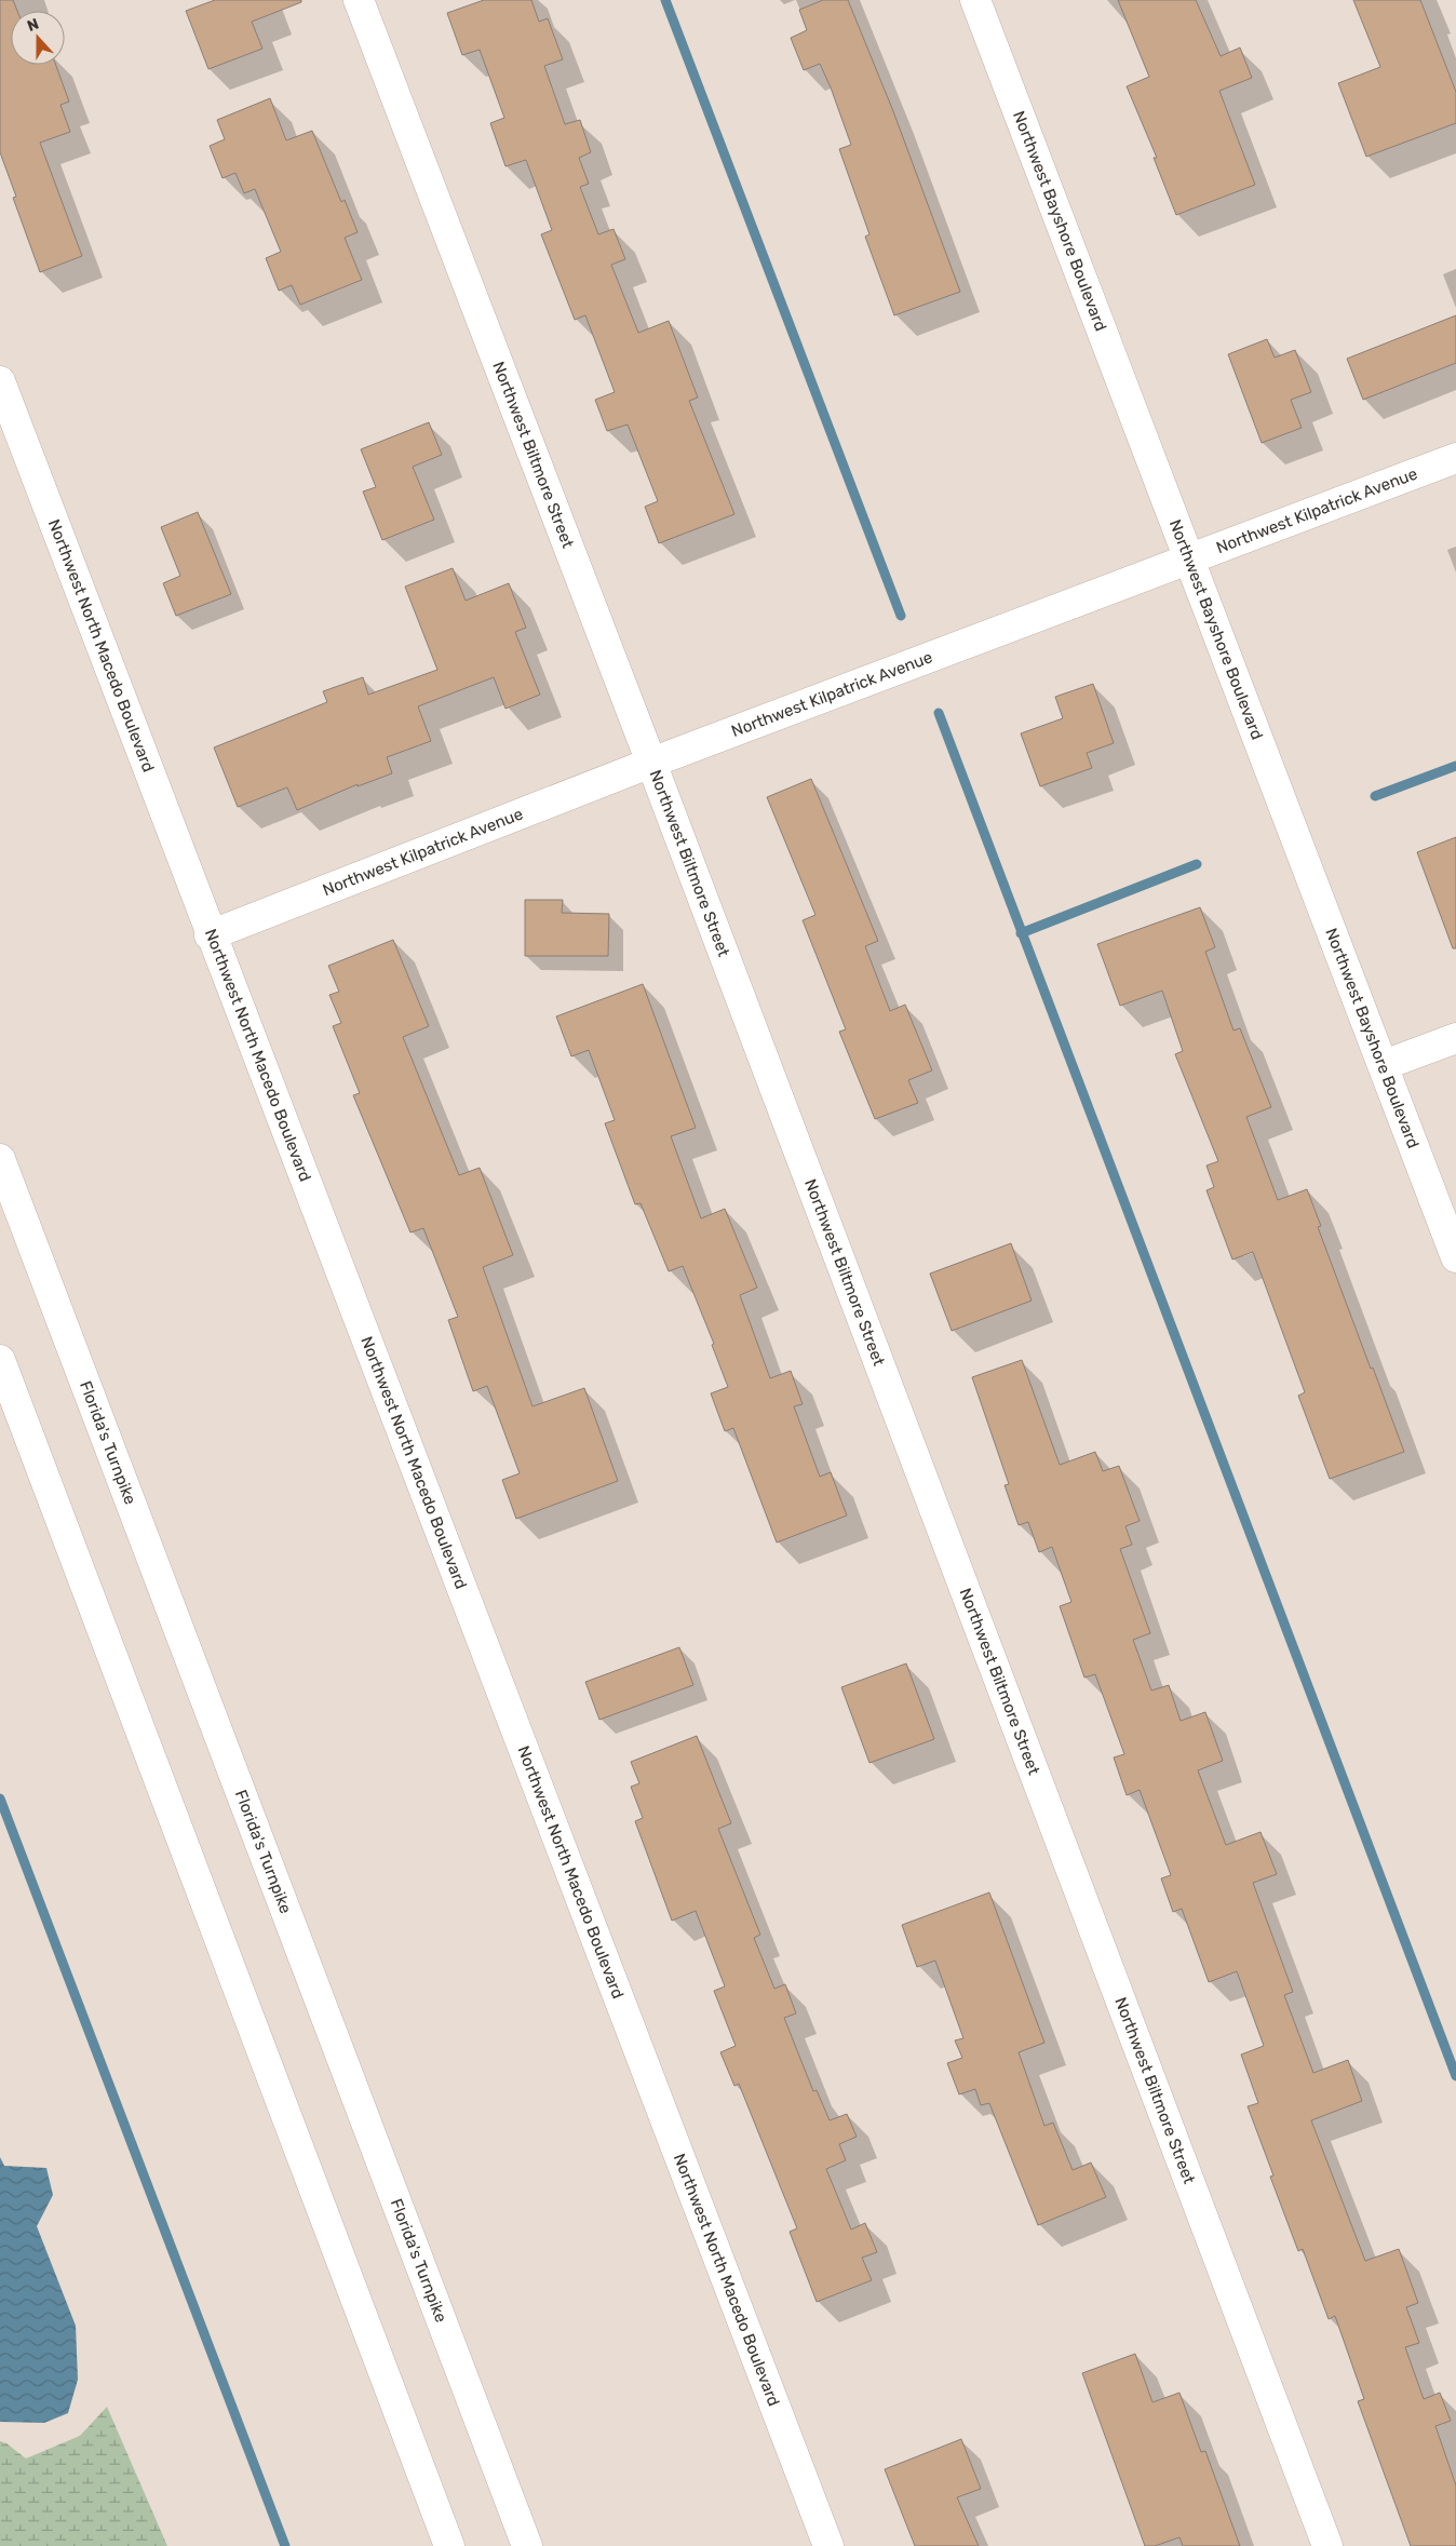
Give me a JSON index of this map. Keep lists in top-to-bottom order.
{
  "streets": {
    "main road": [
      "Northwest Bayshore Boulevard",
      "Northwest Biltmore Street",
      "Northwest Kilpatrick Avenue",
      "Northwest North Macedo Boulevard",
      "Florida's Turnpike"
    ]
  },
  "crossings": [
    ["Northwest Bayshore Boulevard", "Northwest Kilpatrick Avenue"],
    ["Northwest Biltmore Street", "Northwest Kilpatrick Avenue"],
    ["Northwest Kilpatrick Avenue", "Northwest North Macedo Boulevard"]
  ],
  "north": "top"
}
